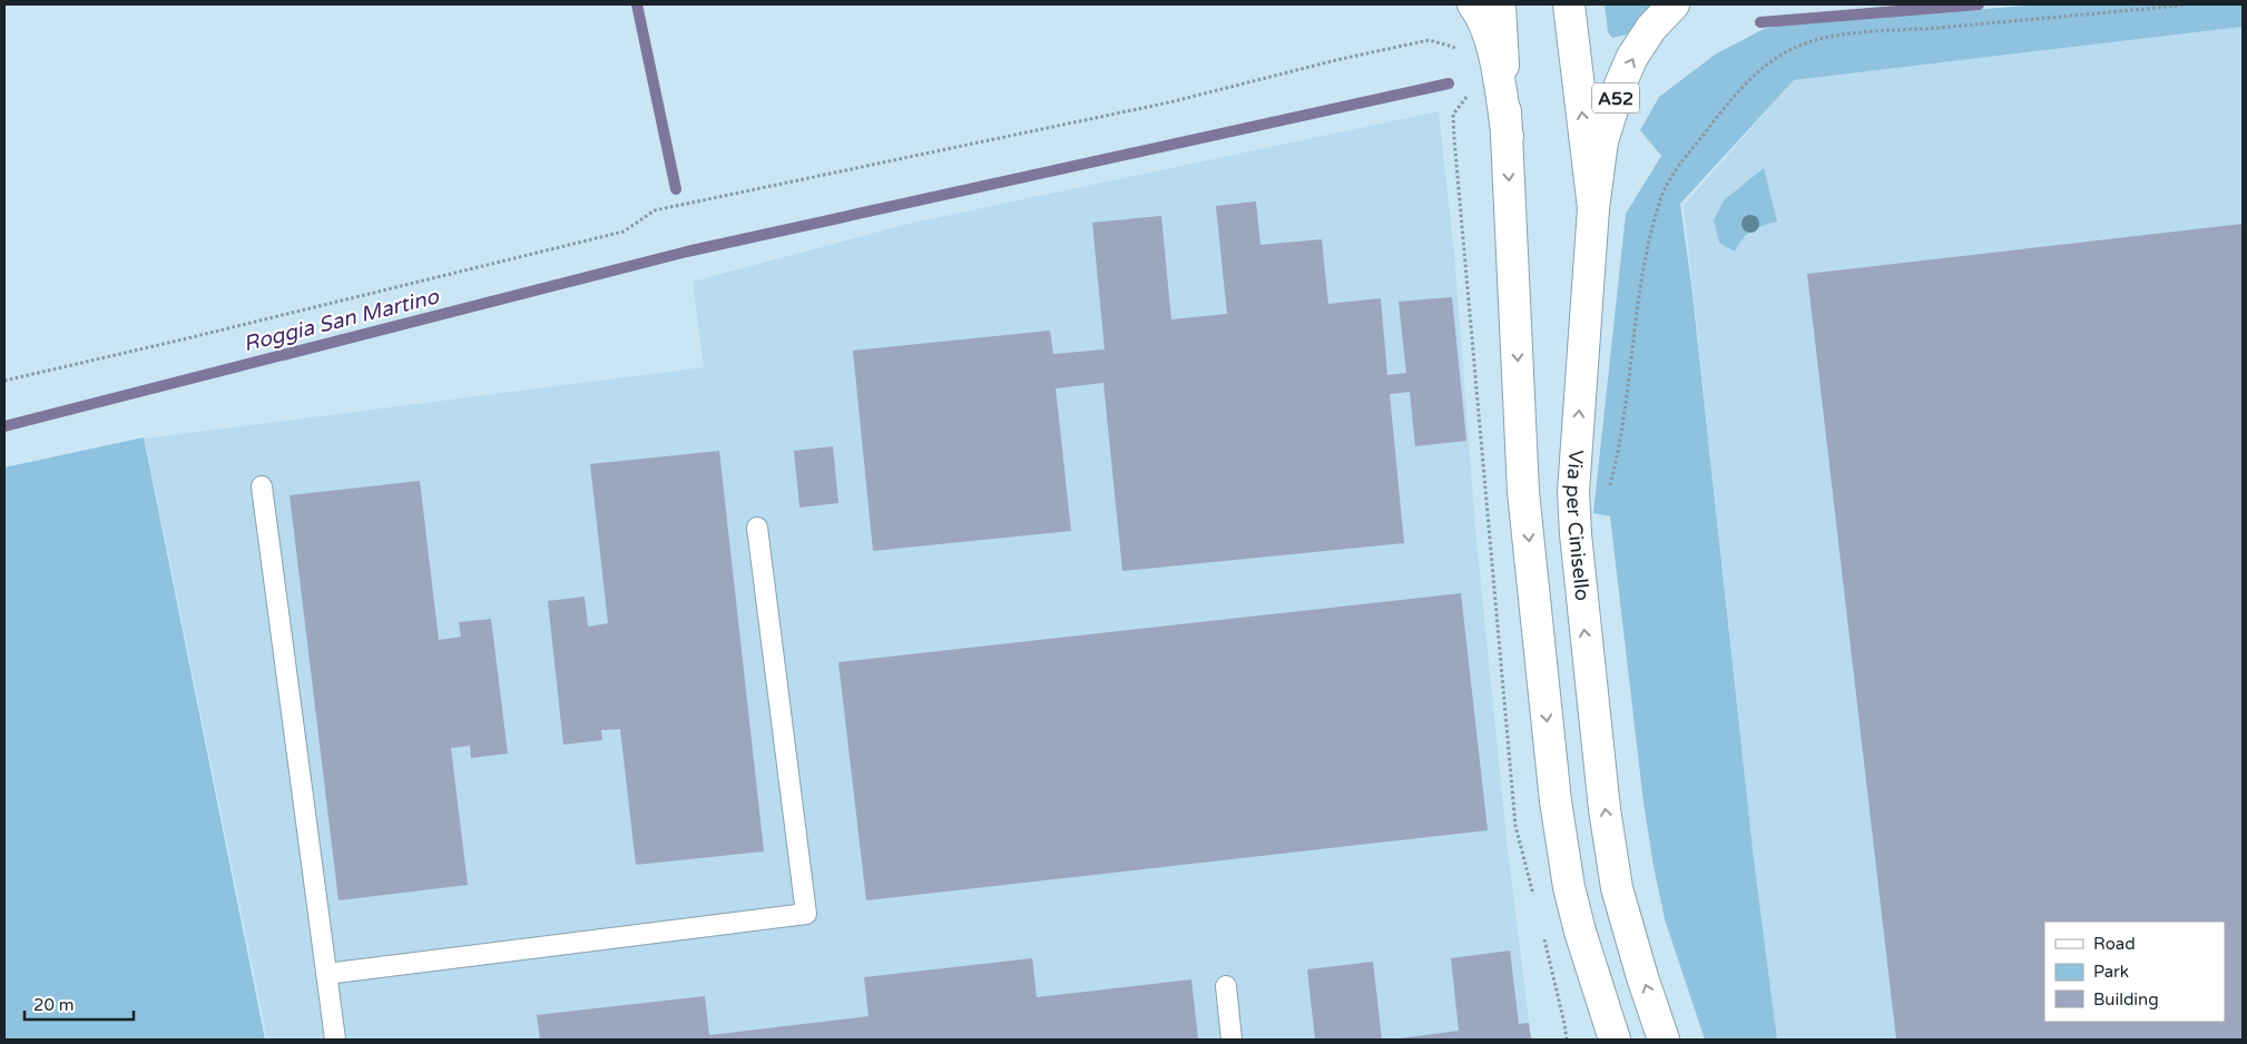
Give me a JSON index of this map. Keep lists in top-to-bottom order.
{
  "streets": {
    "main road": ["A52", "Via per Cinisello"]
  },
  "crossings": [
    ["A52", "Via per Cinisello"]
  ],
  "water": ["Roggia San Martino"],
  "legend": ["Road", "Park", "Building"],
  "scale_bar": "20 m"
}
